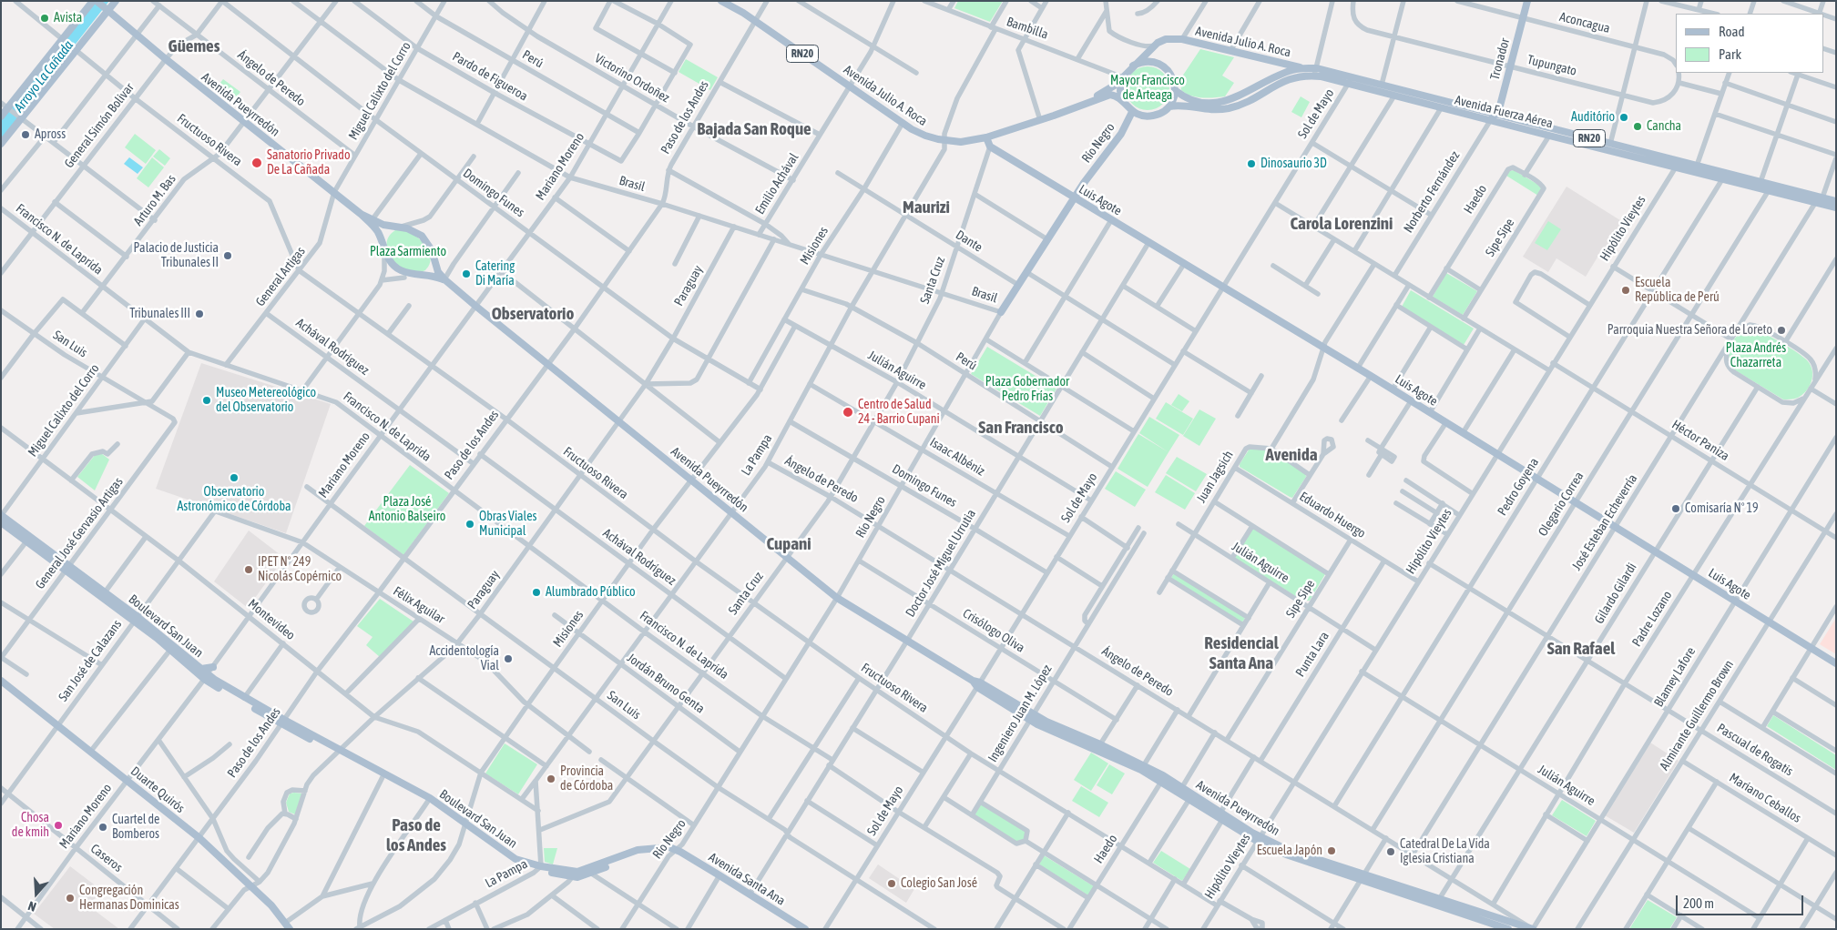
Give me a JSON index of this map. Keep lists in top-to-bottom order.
{
  "streets": {
    "main road": [
      "Avenida Julio A. Roca",
      "RN20",
      "Tronador",
      "Avenida Pueyrredón",
      "Avenida Fuerza Aérea",
      "Río Negro",
      "Luis Agote",
      "Boulevard San Juan",
      "Duarte Quirós",
      "Avenida Santa Ana"
    ],
    "street": [
      "Aconcagua",
      "Bambilla",
      "Perú",
      "Tupungato",
      "Pardo de Figueroa",
      "Ángelo de Peredo",
      "Victorino Ordoñez",
      "Miguel Calixto del Corro",
      "Sol de Mayo",
      "Paso de los Andes",
      "General Simón Bolivar",
      "Fructuoso Rivera",
      "Mariano Moreno",
      "Brasil",
      "Emilio Achával",
      "Norberto Fernández",
      "Domingo Funes",
      "Haedo",
      "Arturo M. Bas",
      "Hipólito Vieytes",
      "Sipe Sipe",
      "Francisco N. de Laprida",
      "Dante",
      "Misiones",
      "General Artigas",
      "Santa Cruz",
      "Paraguay",
      "San Luis",
      "Achával Rodríguez",
      "Julián Aguirre",
      "Héctor Paniza",
      "La Pampa",
      "Isaac Albéniz",
      "Juan Jagsich",
      "Pedro Goyena",
      "Olegario Correa",
      "Eduardo Huergo",
      "José Esteban Echeverría",
      "General José Gervasio Artigas",
      "Doctor José Miguel Urrutia",
      "Gilardo Gilardi",
      "Félix Aguilar",
      "Padre Lozano",
      "Montevideo",
      "Crisólogo Oliva",
      "Punta Lara",
      "San José de Calazans",
      "Blamey Lafore",
      "Jordán Bruno Genta",
      "Ingeniero Juan M. López",
      "Almirante Guillermo Brown",
      "Pascual de Rogatis",
      "Mariano Ceballos",
      "Caseros"
    ]
  },
  "crossings": [
    ["Aconcagua", "Tronador"],
    ["Bambilla", "Avenida Julio A. Roca"],
    ["Bambilla", "Avenida Fuerza Aérea"],
    ["Bambilla", "Río Negro"],
    ["Avenida Julio A. Roca", "Avenida Fuerza Aérea"],
    ["Avenida Julio A. Roca", "Paso de los Andes"],
    ["Avenida Julio A. Roca", "Río Negro"],
    ["Avenida Julio A. Roca", "Emilio Achával"],
    ["Avenida Julio A. Roca", "Misiones"],
    ["Avenida Julio A. Roca", "La Pampa"],
    ["Perú", "Pardo de Figueroa"],
    ["Perú", "Miguel Calixto del Corro"],
    ["Perú", "Sol de Mayo"],
    ["Perú", "Río Negro"],
    ["Perú", "Mariano Moreno"],
    ["Perú", "Misiones"],
    ["Perú", "Santa Cruz"],
    ["Perú", "La Pampa"],
    ["Perú", "Doctor José Miguel Urrutia"],
    ["Tronador", "Tupungato"],
    ["Tronador", "Avenida Fuerza Aérea"],
    ["Pardo de Figueroa", "Miguel Calixto del Corro"],
    ["Pardo de Figueroa", "Mariano Moreno"],
    ["Ángelo de Peredo", "Miguel Calixto del Corro"],
    ["Ángelo de Peredo", "Avenida Pueyrredón"],
    ["Ángelo de Peredo", "Sol de Mayo"],
    ["Ángelo de Peredo", "General Simón Bolivar"],
    ["Ángelo de Peredo", "Río Negro"],
    ["Ángelo de Peredo", "Arturo M. Bas"],
    ["Ángelo de Peredo", "Hipólito Vieytes"],
    ["Ángelo de Peredo", "Sipe Sipe"],
    ["Ángelo de Peredo", "Santa Cruz"],
    ["Ángelo de Peredo", "La Pampa"],
    ["Ángelo de Peredo", "Pedro Goyena"],
    ["Ángelo de Peredo", "Olegario Correa"],
    ["Ángelo de Peredo", "José Esteban Echeverría"],
    ["Ángelo de Peredo", "Doctor José Miguel Urrutia"],
    ["Ángelo de Peredo", "Gilardo Gilardi"],
    ["Ángelo de Peredo", "Padre Lozano"],
    ["Ángelo de Peredo", "Punta Lara"],
    ["Ángelo de Peredo", "Blamey Lafore"],
    ["Ángelo de Peredo", "Ingeniero Juan M. López"],
    ["Victorino Ordoñez", "Paso de los Andes"],
    ["Victorino Ordoñez", "Mariano Moreno"],
    ["Victorino Ordoñez", "Emilio Achával"],
    ["Miguel Calixto del Corro", "Avenida Pueyrredón"],
    ["Miguel Calixto del Corro", "Brasil"],
    ["Miguel Calixto del Corro", "Domingo Funes"],
    ["Miguel Calixto del Corro", "Francisco N. de Laprida"],
    ["Miguel Calixto del Corro", "General Artigas"],
    ["Miguel Calixto del Corro", "San Luis"],
    ["Miguel Calixto del Corro", "Montevideo"],
    ["Miguel Calixto del Corro", "Boulevard San Juan"],
    ["Avenida Pueyrredón", "Sol de Mayo"],
    ["Avenida Pueyrredón", "Paso de los Andes"],
    ["Avenida Pueyrredón", "General Simón Bolivar"],
    ["Avenida Pueyrredón", "Río Negro"],
    ["Avenida Pueyrredón", "Mariano Moreno"],
    ["Avenida Pueyrredón", "Haedo"],
    ["Avenida Pueyrredón", "Arturo M. Bas"],
    ["Avenida Pueyrredón", "Hipólito Vieytes"],
    ["Avenida Pueyrredón", "Misiones"],
    ["Avenida Pueyrredón", "General Artigas"],
    ["Avenida Pueyrredón", "Santa Cruz"],
    ["Avenida Pueyrredón", "Paraguay"],
    ["Avenida Pueyrredón", "La Pampa"],
    ["Avenida Pueyrredón", "Doctor José Miguel Urrutia"],
    ["Avenida Pueyrredón", "Gilardo Gilardi"],
    ["Avenida Pueyrredón", "Blamey Lafore"],
    ["Avenida Pueyrredón", "Ingeniero Juan M. López"],
    ["Avenida Fuerza Aérea", "Sol de Mayo"],
    ["Avenida Fuerza Aérea", "Río Negro"],
    ["Avenida Fuerza Aérea", "Norberto Fernández"],
    ["Avenida Fuerza Aérea", "Hipólito Vieytes"],
    ["Avenida Fuerza Aérea", "Pedro Goyena"],
    ["Avenida Fuerza Aérea", "Olegario Correa"],
    ["Avenida Fuerza Aérea", "José Esteban Echeverría"],
    ["Sol de Mayo", "Fructuoso Rivera"],
    ["Sol de Mayo", "Domingo Funes"],
    ["Sol de Mayo", "Luis Agote"],
    ["Sol de Mayo", "San Luis"],
    ["Sol de Mayo", "Julián Aguirre"],
    ["Sol de Mayo", "Isaac Albéniz"],
    ["Sol de Mayo", "Crisólogo Oliva"],
    ["Paso de los Andes", "Fructuoso Rivera"],
    ["Paso de los Andes", "Brasil"],
    ["Paso de los Andes", "Domingo Funes"],
    ["Paso de los Andes", "Francisco N. de Laprida"],
    ["Paso de los Andes", "San Luis"],
    ["Paso de los Andes", "Achával Rodríguez"],
    ["Paso de los Andes", "Félix Aguilar"],
    ["Paso de los Andes", "Montevideo"],
    ["Paso de los Andes", "Boulevard San Juan"],
    ["Paso de los Andes", "Duarte Quirós"],
    ["Paso de los Andes", "Caseros"],
    ["General Simón Bolivar", "Fructuoso Rivera"],
    ["General Simón Bolivar", "Domingo Funes"],
    ["General Simón Bolivar", "Francisco N. de Laprida"],
    ["Fructuoso Rivera", "Río Negro"],
    ["Fructuoso Rivera", "Mariano Moreno"],
    ["Fructuoso Rivera", "Haedo"],
    ["Fructuoso Rivera", "Arturo M. Bas"],
    ["Fructuoso Rivera", "Hipólito Vieytes"],
    ["Fructuoso Rivera", "Misiones"],
    ["Fructuoso Rivera", "General Artigas"],
    ["Fructuoso Rivera", "Santa Cruz"],
    ["Fructuoso Rivera", "Paraguay"],
    ["Fructuoso Rivera", "La Pampa"],
    ["Fructuoso Rivera", "Doctor José Miguel Urrutia"],
    ["Fructuoso Rivera", "Ingeniero Juan M. López"],
    ["Río Negro", "Brasil"],
    ["Río Negro", "Domingo Funes"],
    ["Río Negro", "Luis Agote"],
    ["Río Negro", "Francisco N. de Laprida"],
    ["Río Negro", "Dante"],
    ["Río Negro", "San Luis"],
    ["Río Negro", "Achával Rodríguez"],
    ["Río Negro", "Julián Aguirre"],
    ["Río Negro", "Isaac Albéniz"],
    ["Río Negro", "Boulevard San Juan"],
    ["Río Negro", "Crisólogo Oliva"],
    ["Río Negro", "Jordán Bruno Genta"],
    ["Río Negro", "Avenida Santa Ana"],
    ["Mariano Moreno", "Brasil"],
    ["Mariano Moreno", "Domingo Funes"],
    ["Mariano Moreno", "Francisco N. de Laprida"],
    ["Mariano Moreno", "San Luis"],
    ["Mariano Moreno", "Achával Rodríguez"],
    ["Mariano Moreno", "Félix Aguilar"],
    ["Mariano Moreno", "Montevideo"],
    ["Mariano Moreno", "Boulevard San Juan"],
    ["Mariano Moreno", "Duarte Quirós"],
    ["Mariano Moreno", "Caseros"],
    ["Brasil", "Emilio Achával"],
    ["Brasil", "Arturo M. Bas"],
    ["Brasil", "Misiones"],
    ["Brasil", "Santa Cruz"],
    ["Brasil", "Paraguay"],
    ["Brasil", "La Pampa"],
    ["Domingo Funes", "Arturo M. Bas"],
    ["Domingo Funes", "Misiones"],
    ["Domingo Funes", "Santa Cruz"],
    ["Domingo Funes", "Paraguay"],
    ["Domingo Funes", "La Pampa"],
    ["Domingo Funes", "Doctor José Miguel Urrutia"],
    ["Haedo", "Sipe Sipe"],
    ["Arturo M. Bas", "Francisco N. de Laprida"],
    ["Luis Agote", "Hipólito Vieytes"],
    ["Luis Agote", "Santa Cruz"],
    ["Luis Agote", "Pedro Goyena"],
    ["Luis Agote", "Olegario Correa"],
    ["Luis Agote", "José Esteban Echeverría"],
    ["Luis Agote", "Doctor José Miguel Urrutia"],
    ["Luis Agote", "Gilardo Gilardi"],
    ["Luis Agote", "Padre Lozano"],
    ["Luis Agote", "Blamey Lafore"],
    ["Luis Agote", "Almirante Guillermo Brown"],
    ["Hipólito Vieytes", "Julián Aguirre"],
    ["Hipólito Vieytes", "Héctor Paniza"],
    ["Hipólito Vieytes", "Eduardo Huergo"],
    ["Hipólito Vieytes", "Pascual de Rogatis"],
    ["Sipe Sipe", "Julián Aguirre"],
    ["Sipe Sipe", "Eduardo Huergo"],
    ["Francisco N. de Laprida", "Misiones"],
    ["Francisco N. de Laprida", "General Artigas"],
    ["Francisco N. de Laprida", "Santa Cruz"],
    ["Francisco N. de Laprida", "Paraguay"],
    ["Francisco N. de Laprida", "La Pampa"],
    ["Francisco N. de Laprida", "Doctor José Miguel Urrutia"],
    ["Dante", "Misiones"],
    ["Dante", "Santa Cruz"],
    ["Dante", "La Pampa"],
    ["Misiones", "San Luis"],
    ["Misiones", "Achával Rodríguez"],
    ["Misiones", "Julián Aguirre"],
    ["Misiones", "Félix Aguilar"],
    ["Misiones", "Montevideo"],
    ["Misiones", "Boulevard San Juan"],
    ["Misiones", "Jordán Bruno Genta"],
    ["General Artigas", "Achával Rodríguez"],
    ["Santa Cruz", "San Luis"],
    ["Santa Cruz", "Achával Rodríguez"],
    ["Santa Cruz", "Julián Aguirre"],
    ["Santa Cruz", "La Pampa"],
    ["Santa Cruz", "Isaac Albéniz"],
    ["Santa Cruz", "Jordán Bruno Genta"],
    ["Paraguay", "San Luis"],
    ["Paraguay", "Achával Rodríguez"],
    ["Paraguay", "Félix Aguilar"],
    ["Paraguay", "Montevideo"],
    ["Paraguay", "Boulevard San Juan"],
    ["Paraguay", "Duarte Quirós"],
    ["San Luis", "La Pampa"],
    ["San Luis", "General José Gervasio Artigas"],
    ["San Luis", "Doctor José Miguel Urrutia"],
    ["Achával Rodríguez", "La Pampa"],
    ["Julián Aguirre", "La Pampa"],
    ["Julián Aguirre", "Juan Jagsich"],
    ["Julián Aguirre", "Pedro Goyena"],
    ["Julián Aguirre", "Olegario Correa"],
    ["Julián Aguirre", "José Esteban Echeverría"],
    ["Julián Aguirre", "Doctor José Miguel Urrutia"],
    ["Julián Aguirre", "Gilardo Gilardi"],
    ["Julián Aguirre", "Padre Lozano"],
    ["Julián Aguirre", "Punta Lara"],
    ["Julián Aguirre", "Blamey Lafore"],
    ["Julián Aguirre", "Almirante Guillermo Brown"],
    ["Héctor Paniza", "Pedro Goyena"],
    ["Héctor Paniza", "Olegario Correa"],
    ["Héctor Paniza", "José Esteban Echeverría"],
    ["Héctor Paniza", "Gilardo Gilardi"],
    ["Héctor Paniza", "Padre Lozano"],
    ["Héctor Paniza", "Blamey Lafore"],
    ["Héctor Paniza", "Almirante Guillermo Brown"],
    ["La Pampa", "Isaac Albéniz"],
    ["La Pampa", "Félix Aguilar"],
    ["La Pampa", "Montevideo"],
    ["La Pampa", "Boulevard San Juan"],
    ["La Pampa", "Jordán Bruno Genta"],
    ["Isaac Albéniz", "Doctor José Miguel Urrutia"],
    ["Juan Jagsich", "Eduardo Huergo"],
    ["Pedro Goyena", "Pascual de Rogatis"],
    ["Olegario Correa", "Pascual de Rogatis"],
    ["Eduardo Huergo", "Punta Lara"],
    ["José Esteban Echeverría", "Gilardo Gilardi"],
    ["José Esteban Echeverría", "Padre Lozano"],
    ["José Esteban Echeverría", "Pascual de Rogatis"],
    ["General José Gervasio Artigas", "Montevideo"],
    ["General José Gervasio Artigas", "Boulevard San Juan"],
    ["Doctor José Miguel Urrutia", "Crisólogo Oliva"],
    ["Doctor José Miguel Urrutia", "Avenida Santa Ana"],
    ["Gilardo Gilardi", "Padre Lozano"],
    ["Gilardo Gilardi", "Pascual de Rogatis"],
    ["Félix Aguilar", "San José de Calazans"],
    ["Padre Lozano", "Pascual de Rogatis"],
    ["Montevideo", "San José de Calazans"],
    ["Boulevard San Juan", "San José de Calazans"],
    ["Boulevard San Juan", "Avenida Santa Ana"],
    ["Crisólogo Oliva", "Ingeniero Juan M. López"],
    ["San José de Calazans", "Duarte Quirós"],
    ["San José de Calazans", "Caseros"],
    ["Blamey Lafore", "Pascual de Rogatis"],
    ["Almirante Guillermo Brown", "Pascual de Rogatis"],
    ["Almirante Guillermo Brown", "Mariano Ceballos"]
  ],
  "districts": [
    "Güemes",
    "Bajada San Roque",
    "Maurizi",
    "Carola Lorenzini",
    "Observatorio",
    "San Francisco",
    "Avenida",
    "Cupani",
    "Residencial Santa Ana",
    "San Rafael",
    "Paso de los Andes"
  ],
  "water": ["Arroyo La Cañada"],
  "parks": [
    "Mayor Francisco de Arteaga",
    "Plaza Sarmiento",
    "Plaza Andrés Chazarreta",
    "Plaza Gobernador Pedro Frías",
    "Plaza José Antonio Balseiro"
  ],
  "places": [
    "Avista",
    "Auditório",
    "Cancha",
    "Apross",
    "Sanatorio Privado De La Cañada",
    "Dinosaurio 3D",
    "Palacio de Justicia Tribunales II",
    "Catering Di María",
    "Escuela República de Perú",
    "Tribunales III",
    "Parroquia Nuestra Señora de Loreto",
    "Museo Metereológico del Observatorio",
    "Centro de Salud 24 - Barrio Cupani",
    "Observatorio Astronómico de Córdoba",
    "Comisaría N° 19",
    "Obras Viales Municipal",
    "IPET N° 249 Nicolás Copérnico",
    "Alumbrado Público",
    "Accidentología Vial",
    "Provincia de Córdoba",
    "Chosa de kmih",
    "Cuartel de Bomberos",
    "Escuela Japón",
    "Catedral De La Vida Iglesia Cristiana",
    "Colegio San José",
    "Congregación Hermanas Dominicas"
  ],
  "legend": ["Road", "Park"],
  "scale_bar": "200 m",
  "north": "bottom"
}
